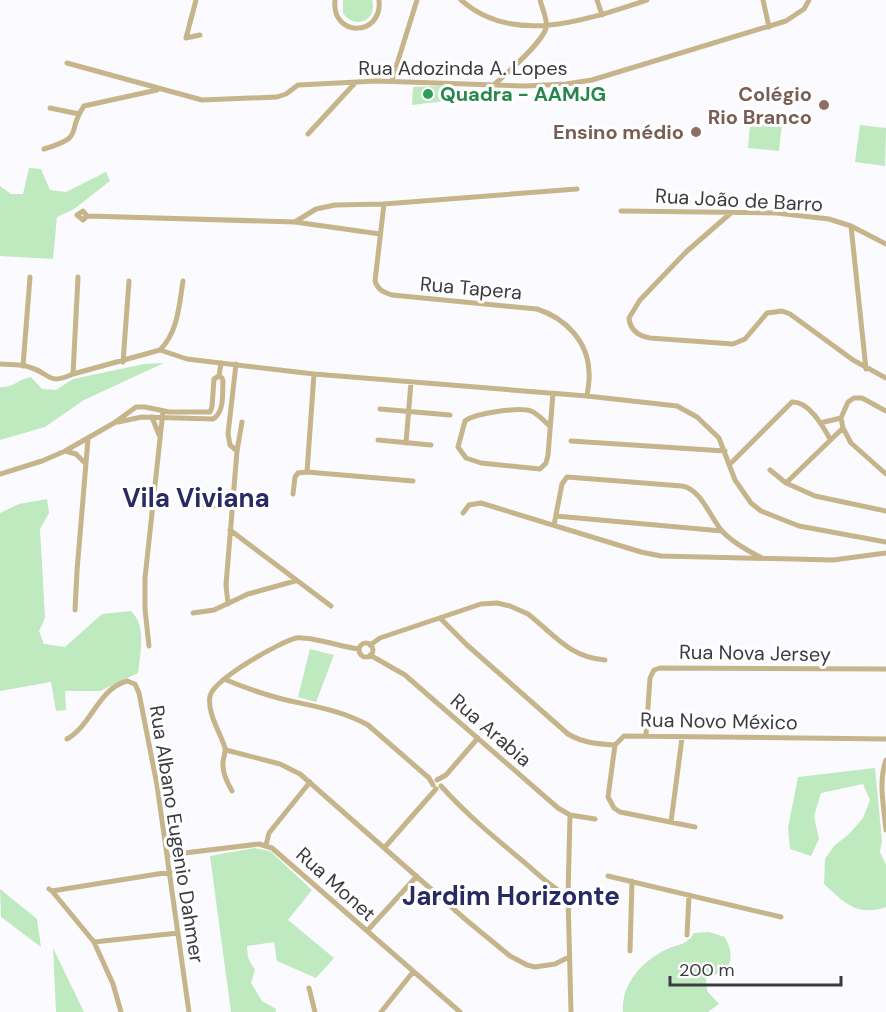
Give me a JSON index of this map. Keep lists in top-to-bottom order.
{
  "streets": {
    "street": [
      "Rua Adozinda A. Lopes",
      "Rua João de Barro",
      "Rua Tapera",
      "Rua Nova Jersey",
      "Rua Novo México",
      "Rua Arabia",
      "Rua Albano Eugenio Dahmer",
      "Rua Monet"
    ]
  },
  "crossings": [
    ["Rua Nova Jersey", "Rua Novo México"]
  ],
  "districts": ["Vila Viviana", "Jardim Horizonte"],
  "places": ["Quadra - AAMJG", "Colégio Rio Branco", "Ensino médio"],
  "scale_bar": "200 m"
}
